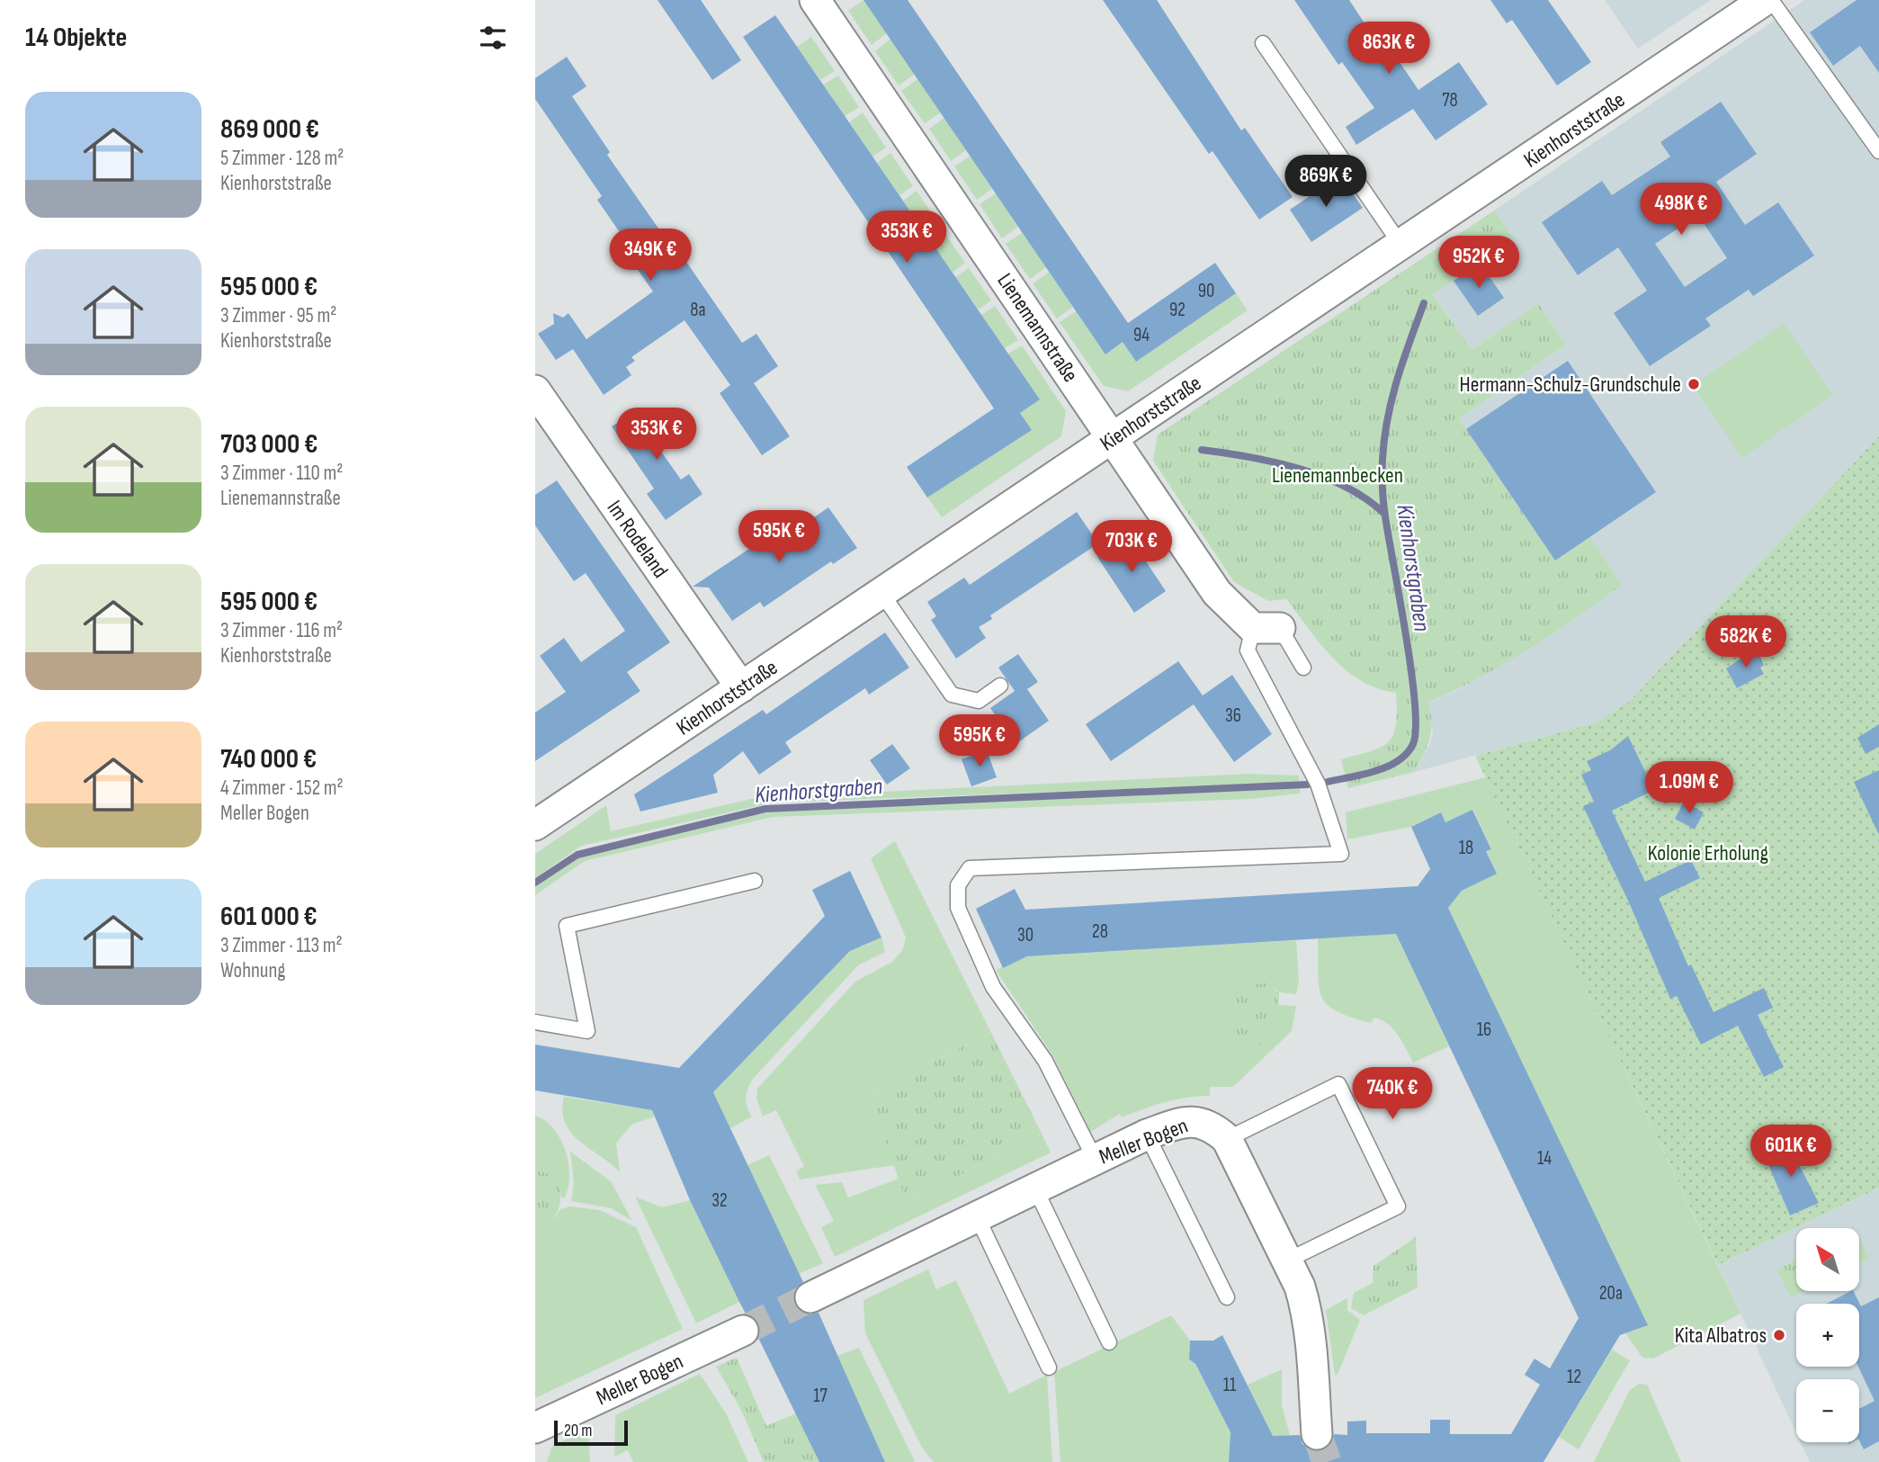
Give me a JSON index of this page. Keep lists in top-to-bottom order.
{
  "streets": {
    "street": [
      "Kienhorststraße",
      "Lienemannstraße",
      "Im Rodeland",
      "Meller Bogen"
    ]
  },
  "crossings": [
    ["Kienhorststraße", "Lienemannstraße"],
    ["Kienhorststraße", "Im Rodeland"]
  ],
  "water": ["Kienhorstgraben"],
  "parks": ["Lienemannbecken", "Kolonie Erholung"],
  "places": ["Hermann-Schulz-Grundschule", "Kita Albatros"],
  "house_numbers": [
    "78",
    "90",
    "8a",
    "92",
    "94",
    "36",
    "18",
    "28",
    "30",
    "16",
    "14",
    "32",
    "20a",
    "12",
    "11",
    "17"
  ],
  "scale_bar": "20 m",
  "north": "top left",
  "page": {
    "heading": "14 Objekte",
    "price": [
      "863K €",
      "869K €",
      "498K €",
      "353K €",
      "349K €",
      "952K €",
      "353K €",
      "595K €",
      "703K €",
      "582K €",
      "595K €",
      "1.09M €",
      "740K €",
      "601K €"
    ],
    "list": [
      {
        "name": "869 000 €",
        "note": "5 Zimmer · 128 m² · Kienhorststraße"
      },
      {
        "name": "595 000 €",
        "note": "3 Zimmer · 95 m² · Kienhorststraße"
      },
      {
        "name": "703 000 €",
        "note": "3 Zimmer · 110 m² · Lienemannstraße"
      },
      {
        "name": "595 000 €",
        "note": "3 Zimmer · 116 m² · Kienhorststraße"
      },
      {
        "name": "740 000 €",
        "note": "4 Zimmer · 152 m² · Meller Bogen"
      },
      {
        "name": "601 000 €",
        "note": "3 Zimmer · 113 m² · Wohnung"
      }
    ],
    "map_buttons": ["+", "−"],
    "scale": "20 m"
  }
}
